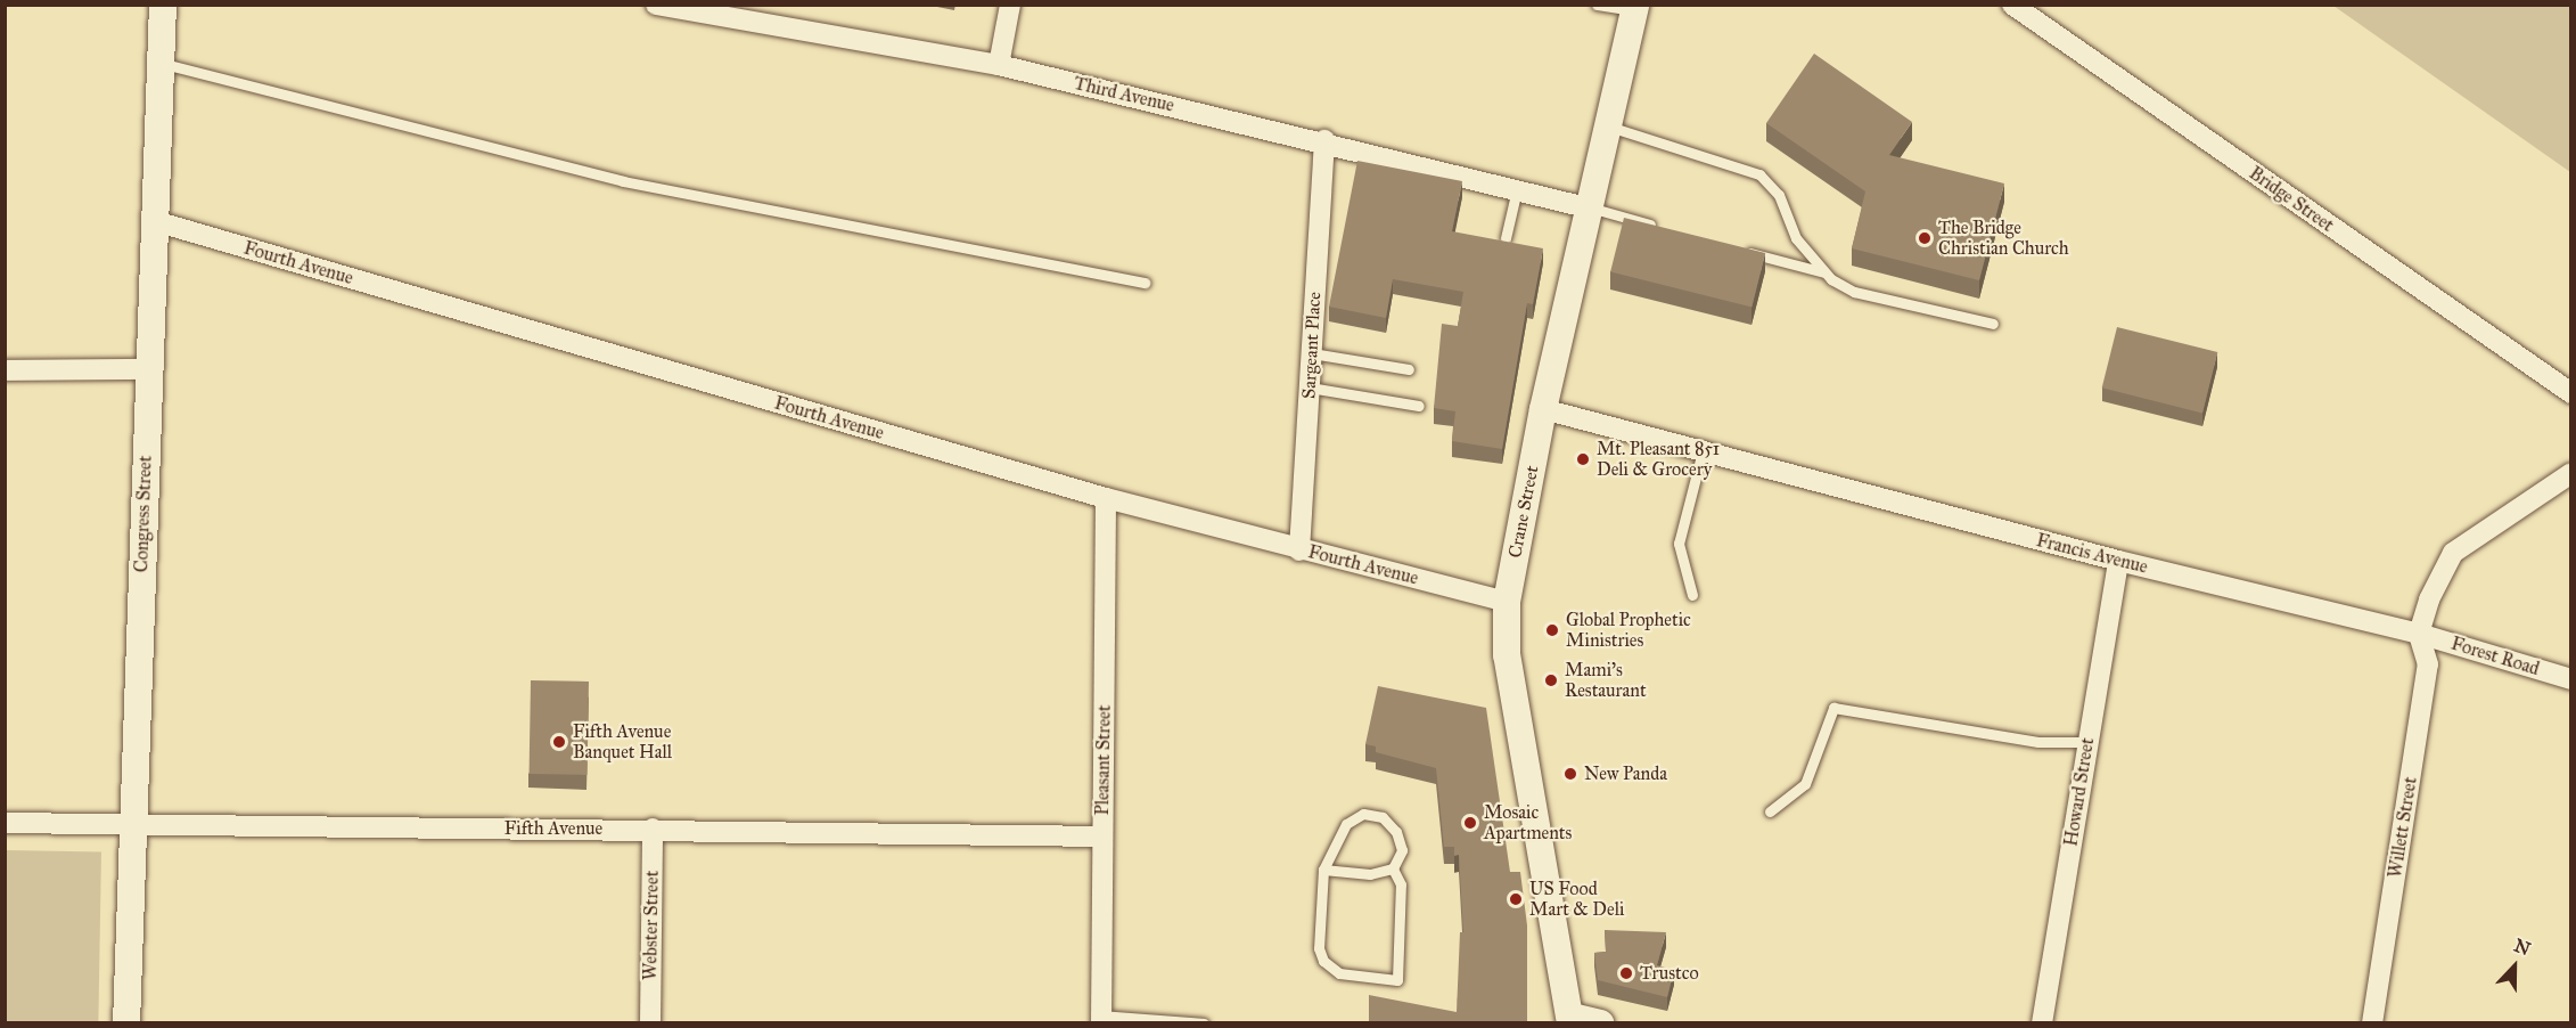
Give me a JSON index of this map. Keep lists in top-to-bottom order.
{
  "streets": {
    "street": [
      "Third Avenue",
      "Bridge Street",
      "Fourth Avenue",
      "Sargeant Place",
      "Crane Street",
      "Congress Street",
      "Francis Avenue",
      "Forest Road",
      "Pleasant Street",
      "Howard Street",
      "Willett Street",
      "Fifth Avenue",
      "Webster Street"
    ]
  },
  "crossings": [
    ["Third Avenue", "Sargeant Place"],
    ["Third Avenue", "Crane Street"],
    ["Fourth Avenue", "Sargeant Place"],
    ["Fourth Avenue", "Crane Street"],
    ["Fourth Avenue", "Congress Street"],
    ["Fourth Avenue", "Pleasant Street"],
    ["Crane Street", "Francis Avenue"],
    ["Congress Street", "Fifth Avenue"],
    ["Francis Avenue", "Forest Road"],
    ["Francis Avenue", "Howard Street"],
    ["Francis Avenue", "Willett Street"],
    ["Forest Road", "Willett Street"],
    ["Pleasant Street", "Fifth Avenue"],
    ["Fifth Avenue", "Webster Street"]
  ],
  "places": [
    "The Bridge Christian Church",
    "Mt. Pleasant 851 Deli & Grocery",
    "Global Prophetic Ministries",
    "Mami's Restaurant",
    "Fifth Avenue Banquet Hall",
    "New Panda",
    "Mosaic Apartments",
    "US Food Mart & Deli",
    "Trustco"
  ],
  "north": "top"
}
